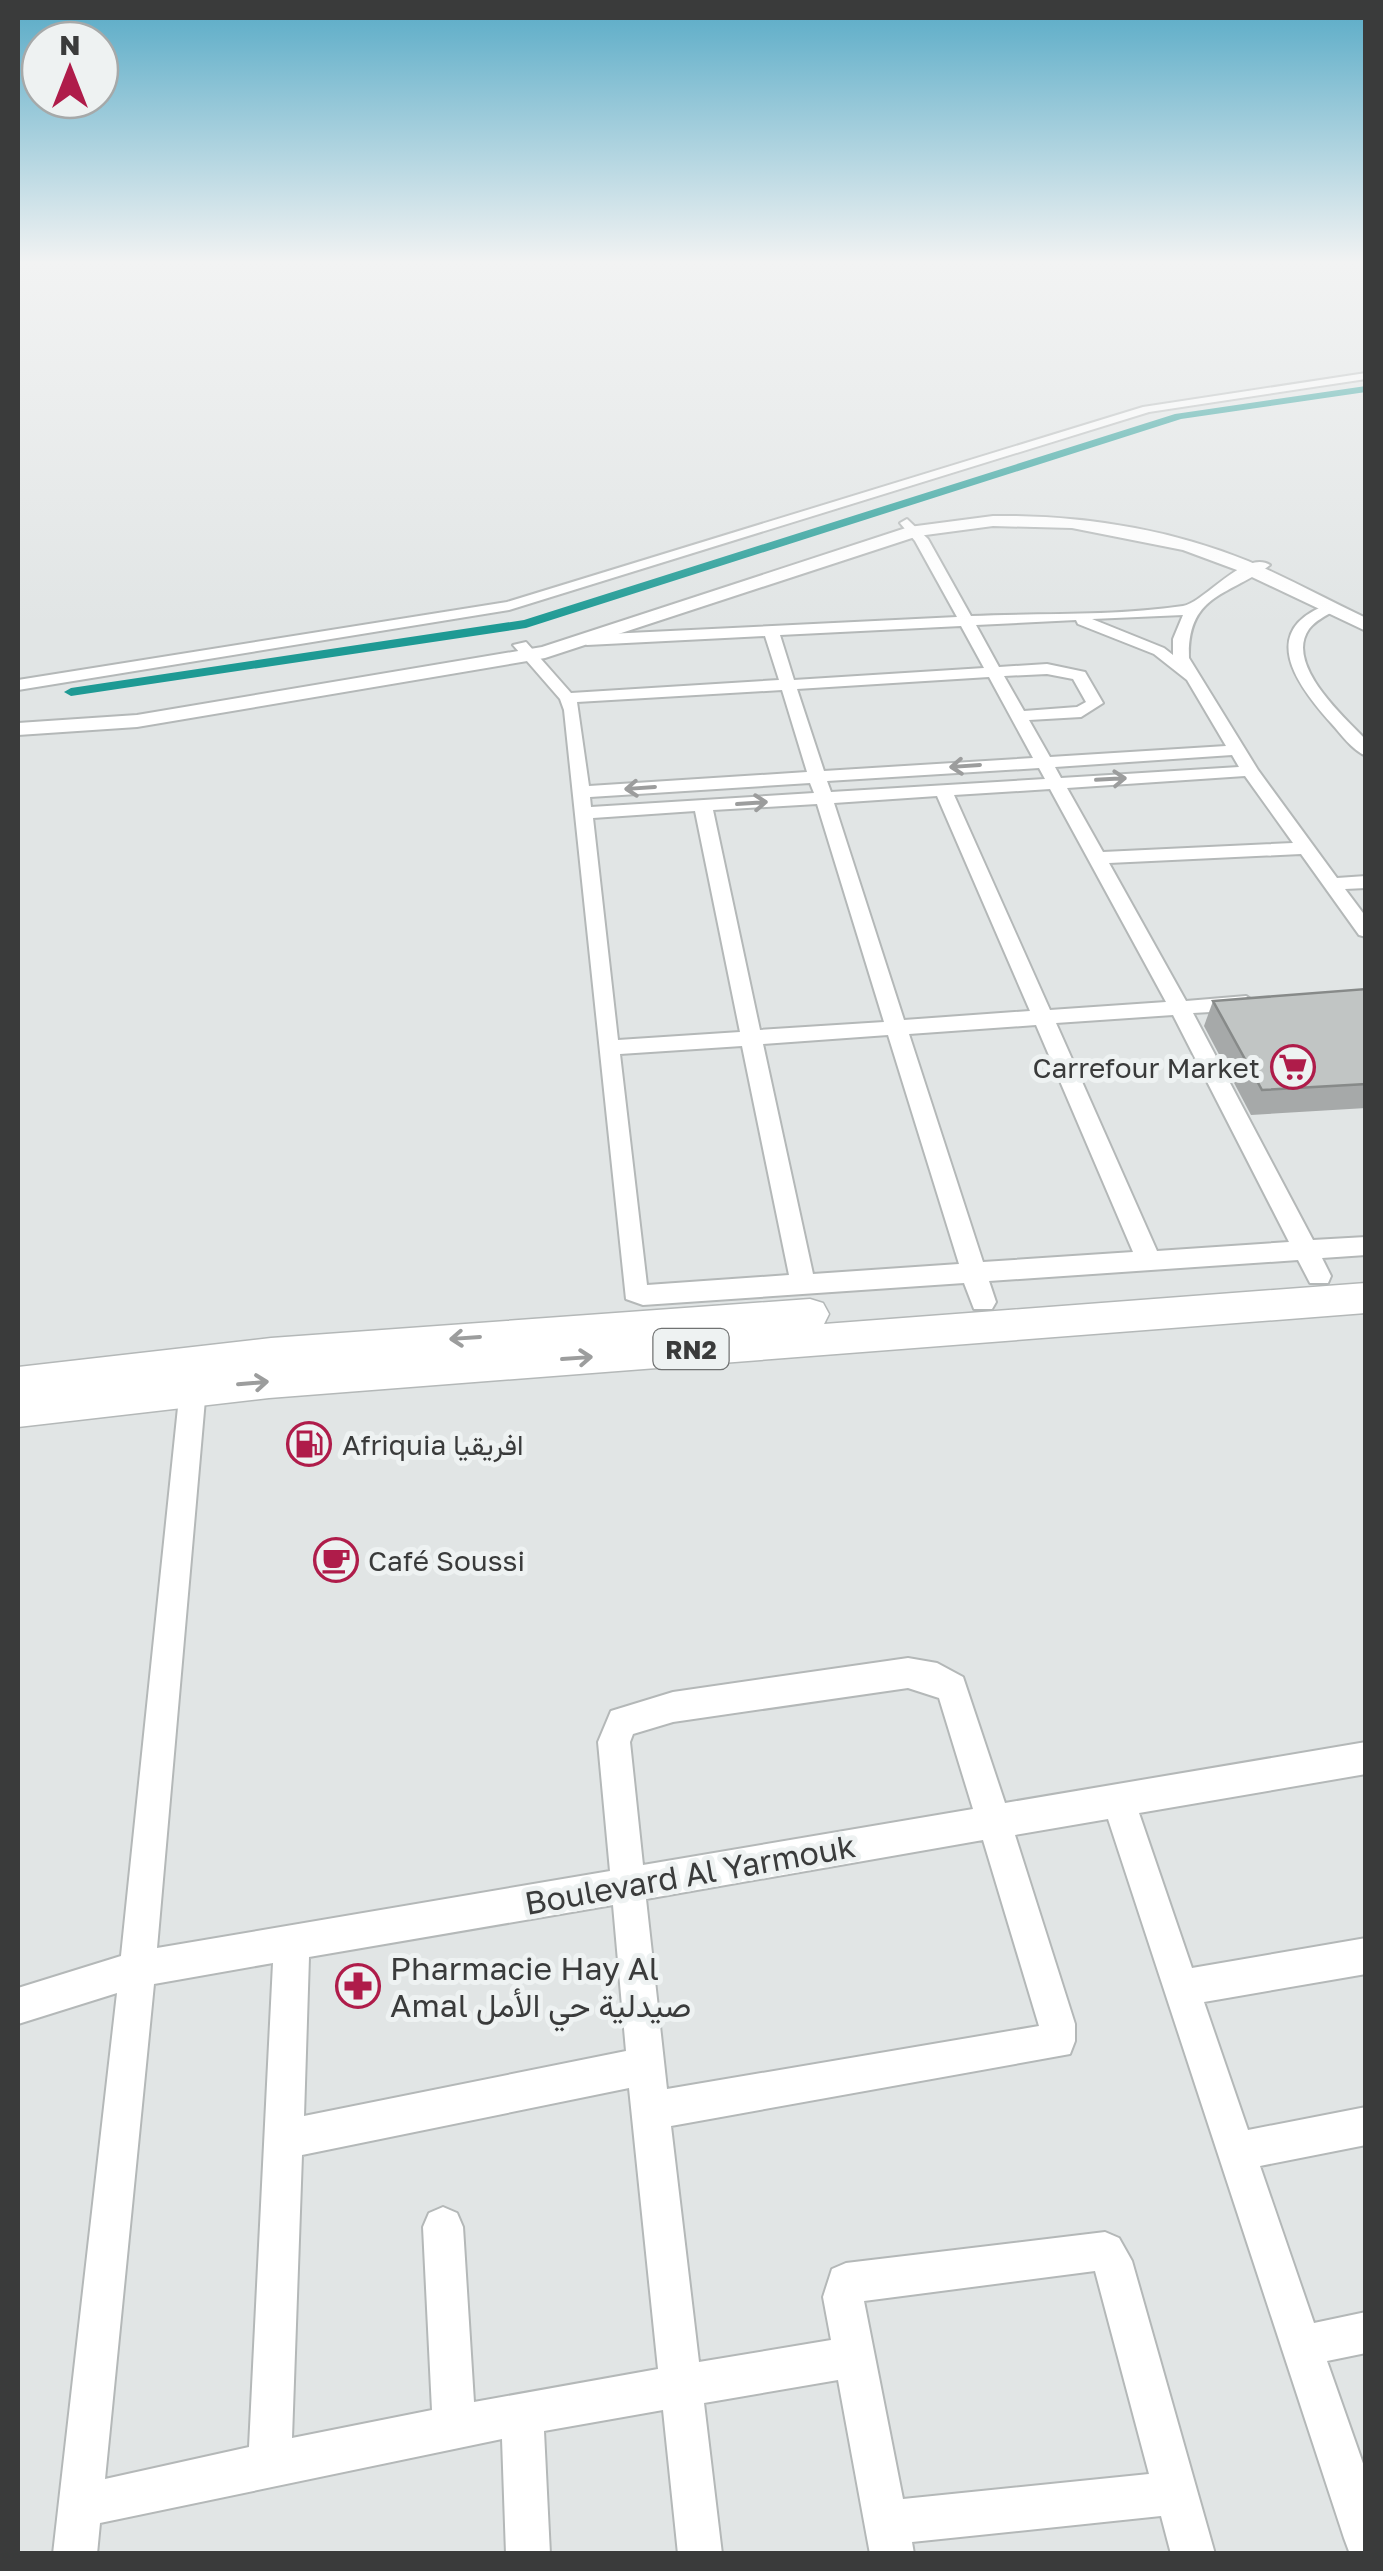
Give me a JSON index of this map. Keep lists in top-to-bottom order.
{
  "streets": {
    "highway": ["RN2"],
    "street": ["Boulevard Al Yarmouk"]
  },
  "places": {
    "supermarket": ["Carrefour Market"],
    "fuel station": ["Afriquia افريقيا"],
    "cafe": ["Café Soussi"],
    "pharmacy": ["Pharmacie Hay Al Amal صيدلية حي الأمل"]
  },
  "north": "top"
}
